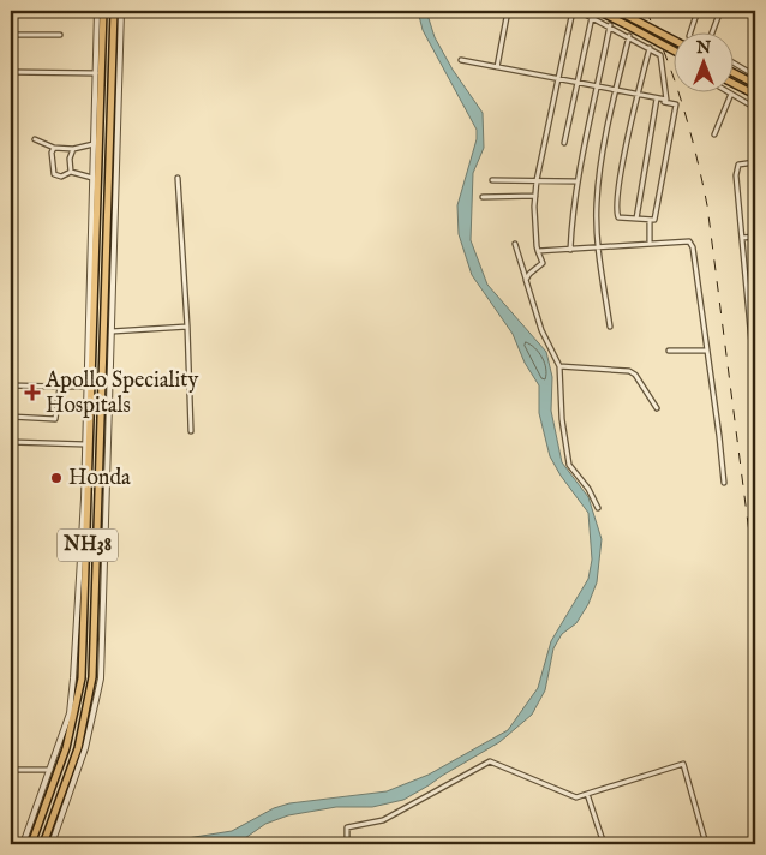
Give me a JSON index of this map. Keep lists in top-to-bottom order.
{
  "streets": {
    "highway": ["NH38"]
  },
  "places": {
    "health": ["Apollo Speciality Hospitals"],
    "other": ["Honda"]
  },
  "north": "top"
}
